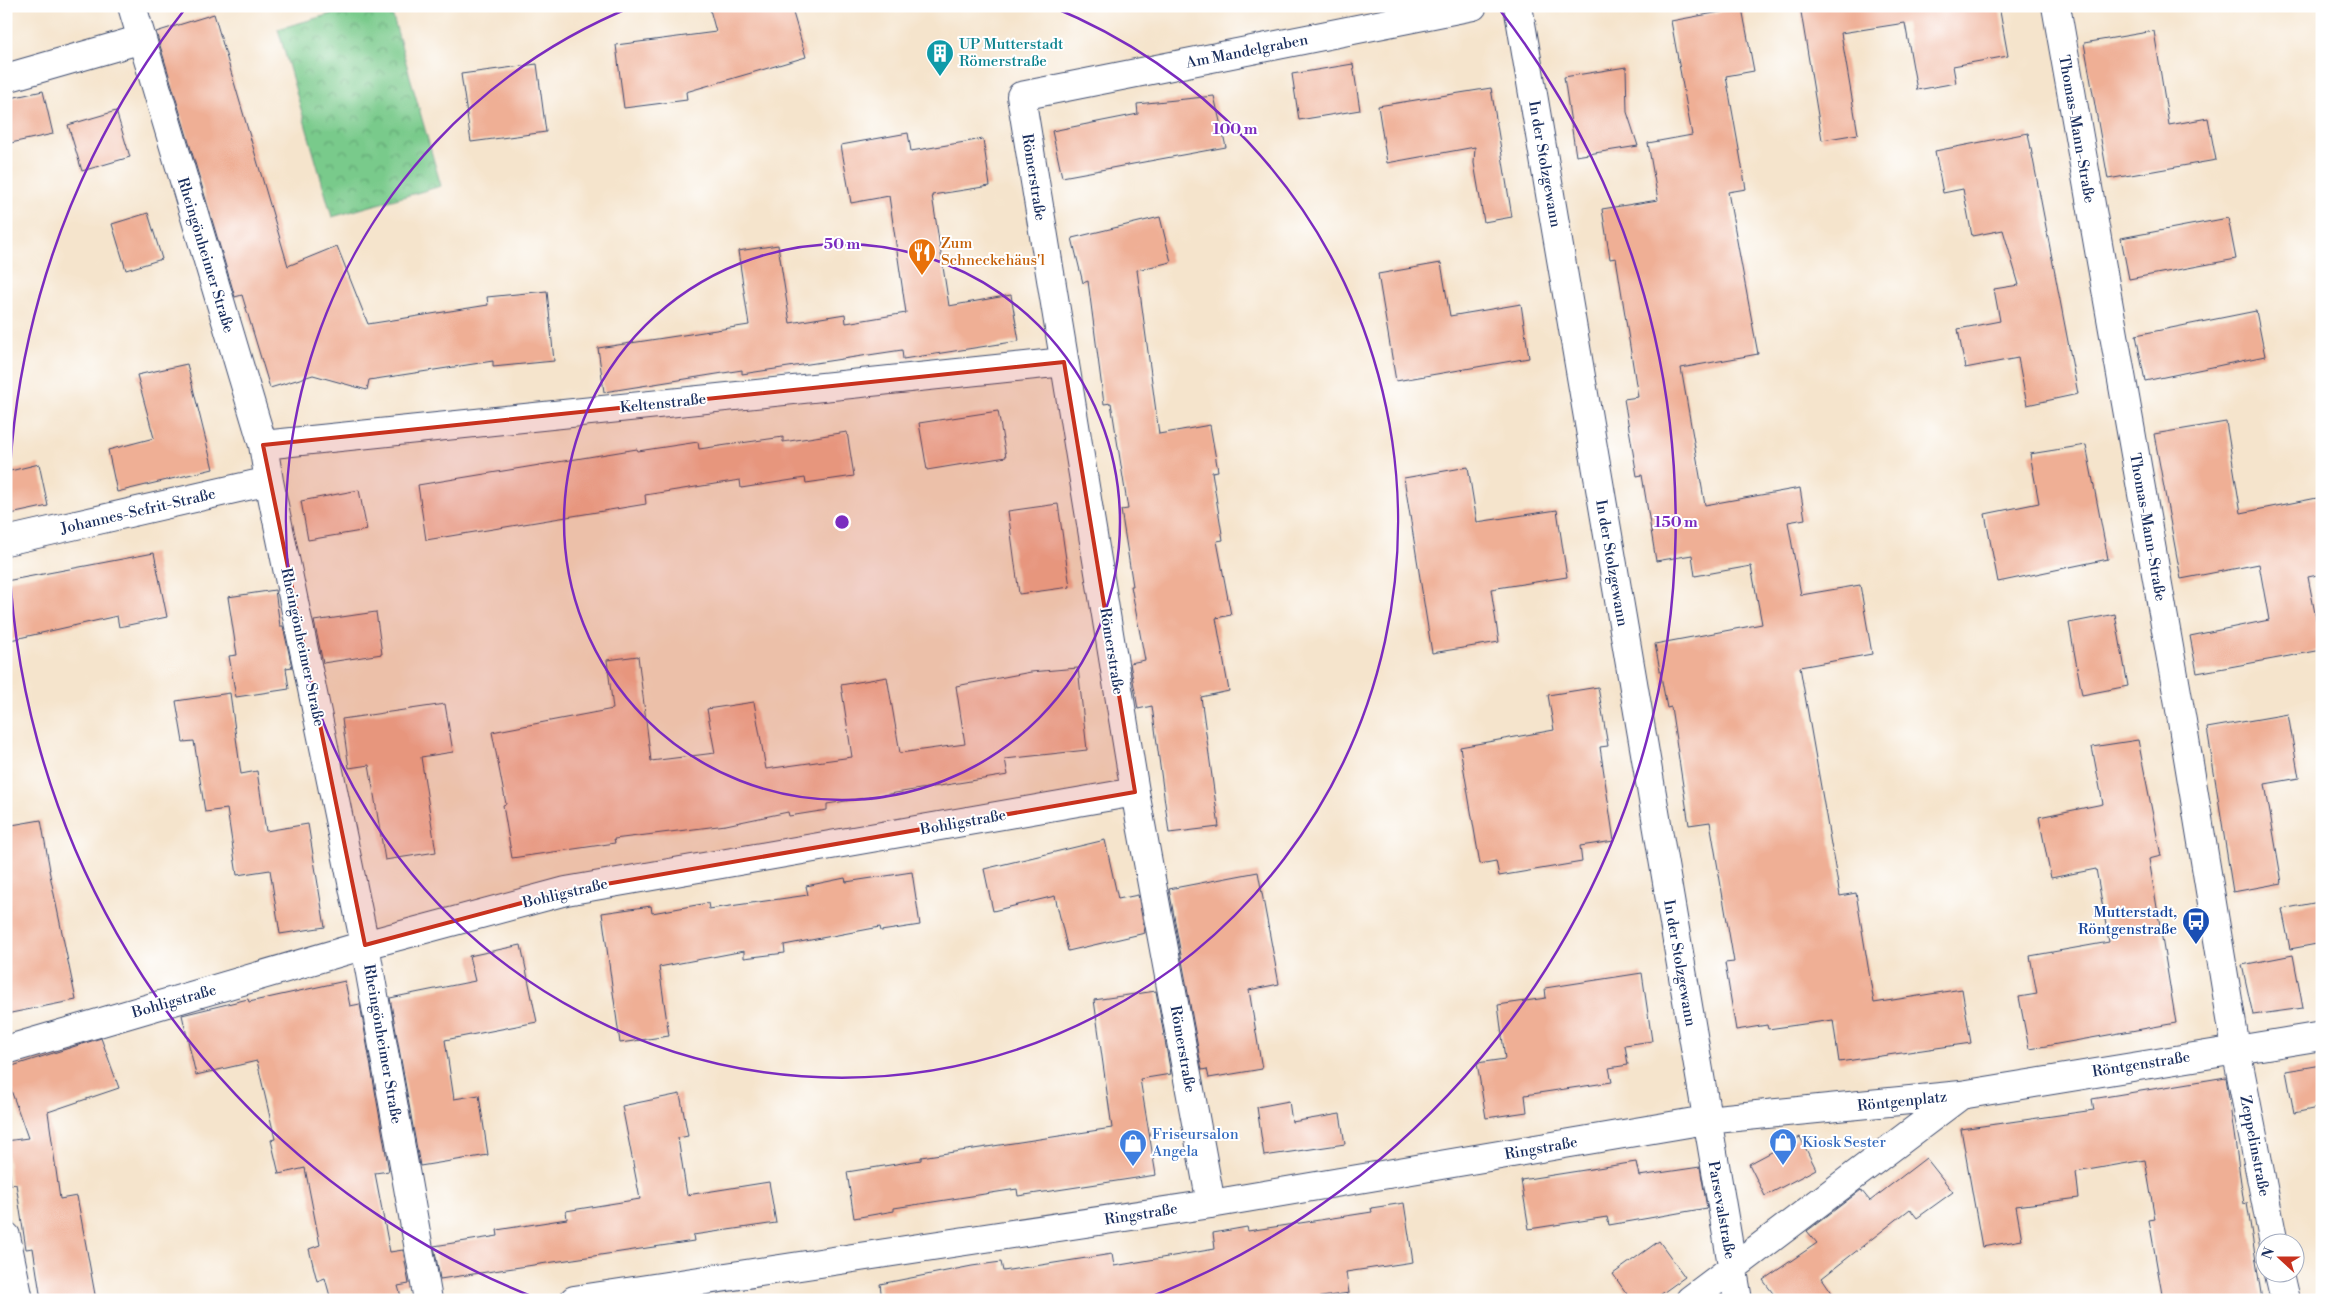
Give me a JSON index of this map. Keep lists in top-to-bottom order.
{
  "streets": {
    "street": [
      "Am Mandelgraben",
      "Thomas-Mann-Straße",
      "In der Stolzgewann",
      "Römerstraße",
      "Rheingönheimer Straße",
      "Keltenstraße",
      "Johannes-Sefrit-Straße",
      "Bohligstraße",
      "Röntgenstraße",
      "Röntgenplatz",
      "Zeppelinstraße",
      "Ringstraße",
      "Parsevalstraße"
    ]
  },
  "crossings": [
    ["Am Mandelgraben", "Römerstraße"],
    ["Thomas-Mann-Straße", "Röntgenstraße"],
    ["Thomas-Mann-Straße", "Zeppelinstraße"],
    ["In der Stolzgewann", "Röntgenplatz"],
    ["In der Stolzgewann", "Ringstraße"],
    ["In der Stolzgewann", "Parsevalstraße"],
    ["Römerstraße", "Keltenstraße"],
    ["Römerstraße", "Bohligstraße"],
    ["Römerstraße", "Ringstraße"],
    ["Rheingönheimer Straße", "Keltenstraße"],
    ["Rheingönheimer Straße", "Johannes-Sefrit-Straße"],
    ["Rheingönheimer Straße", "Bohligstraße"],
    ["Röntgenstraße", "Röntgenplatz"],
    ["Röntgenstraße", "Zeppelinstraße"],
    ["Röntgenplatz", "Ringstraße"],
    ["Röntgenplatz", "Parsevalstraße"],
    ["Ringstraße", "Parsevalstraße"]
  ],
  "places": {
    "building": ["UP Mutterstadt Römerstraße"],
    "restaurant": ["Zum Schneckehäus'l"],
    "bus stop": ["Mutterstadt, Röntgenstraße"],
    "shop": ["Kiosk Sester", "Friseursalon Angela"]
  },
  "north": "left",
  "rings": ["100 m", "50 m", "150 m"]
}
